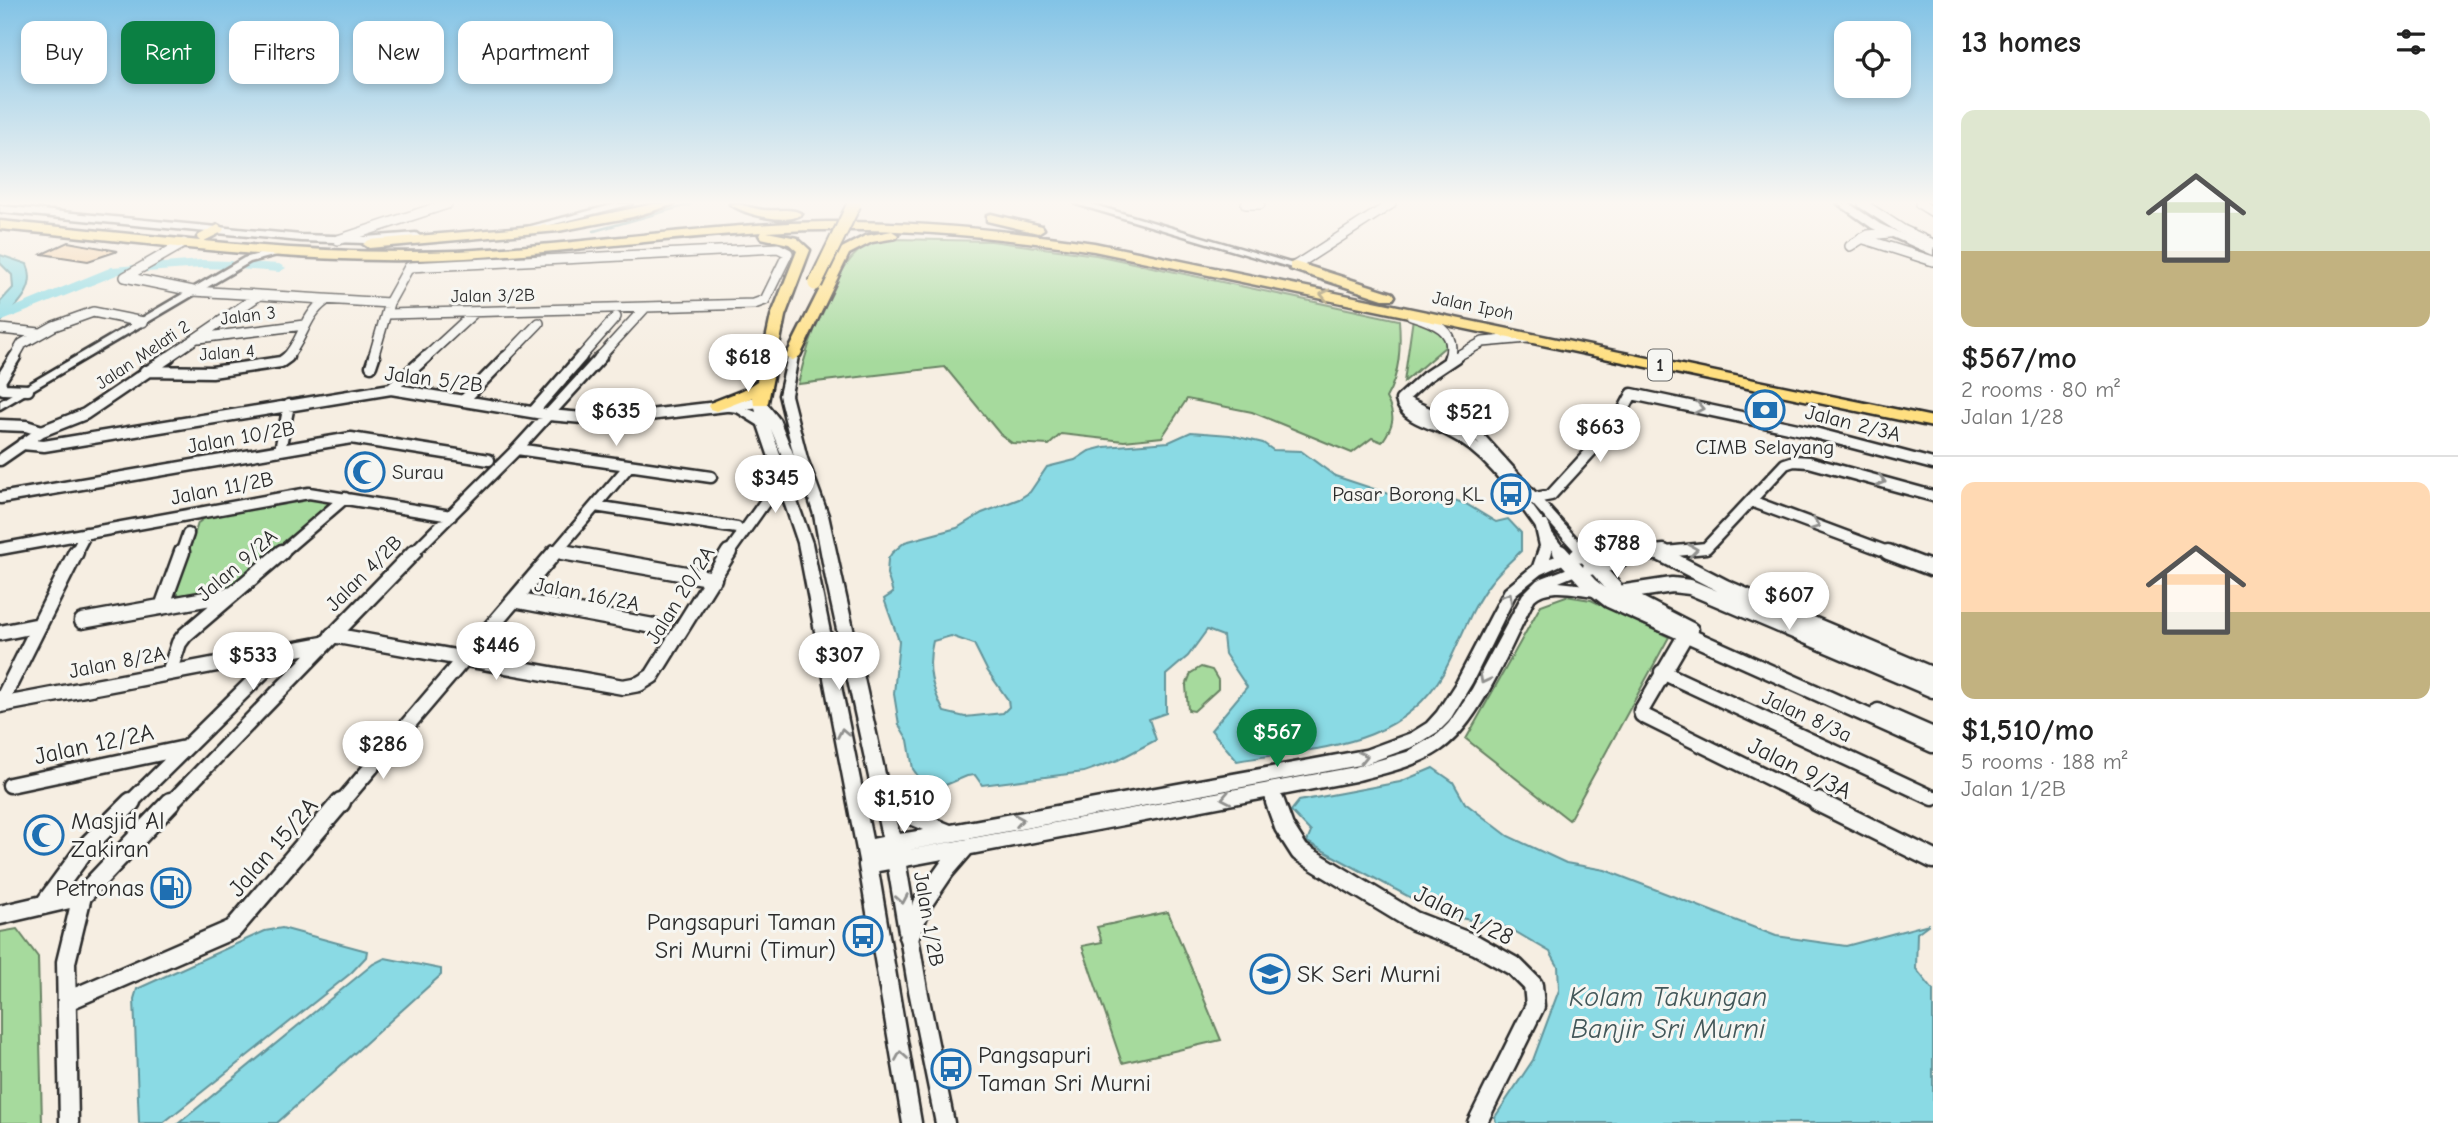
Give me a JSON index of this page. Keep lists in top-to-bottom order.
{
  "streets": {
    "highway": ["Jalan Ipoh", "1"],
    "street": [
      "Jalan 3/2B",
      "Jalan 3",
      "Jalan 4",
      "Jalan Melati 2",
      "Jalan 5/2B",
      "Jalan 2/3A",
      "Jalan 10/2B",
      "Jalan 11/2B",
      "Jalan 9/2A",
      "Jalan 4/2B",
      "Jalan 16/2A",
      "Jalan 20/2A",
      "Jalan 8/2A",
      "Jalan 8/3a",
      "Jalan 12/2A",
      "Jalan 9/3A",
      "Jalan 15/2A",
      "Jalan 1/28",
      "Jalan 1/2B"
    ]
  },
  "crossings": [
    ["Jalan 3/2B", "Jalan 4/2B"],
    ["Jalan 3", "Jalan 4"],
    ["Jalan 3", "Jalan Melati 2"],
    ["Jalan 4", "Jalan Melati 2"],
    ["Jalan Melati 2", "Jalan 5/2B"],
    ["Jalan 5/2B", "Jalan 4/2B"],
    ["Jalan 11/2B", "Jalan 9/2A"],
    ["Jalan 11/2B", "Jalan 4/2B"],
    ["Jalan 9/2A", "Jalan 8/2A"],
    ["Jalan 4/2B", "Jalan 8/2A"],
    ["Jalan 16/2A", "Jalan 15/2A"],
    ["Jalan 20/2A", "Jalan 15/2A"]
  ],
  "water": ["Kolam Takungan Banjir Sri Murni"],
  "places": {
    "bank": ["CIMB Selayang"],
    "mosque": ["Surau", "Masjid Al Zakiran"],
    "bus stop": ["Pasar Borong KL", "Pangsapuri Taman Sri Murni (Timur)", "Pangsapuri Taman Sri Murni"],
    "fuel station": ["Petronas"],
    "school or university": ["SK Seri Murni"]
  },
  "page": {
    "heading": "13 homes",
    "chip": [
      "Buy",
      "Rent",
      "Filters",
      "New",
      "Apartment"
    ],
    "list": [
      {
        "name": "$567/mo",
        "note": "2 rooms · 80 m² · Jalan 1/28"
      },
      {
        "name": "$1,510/mo",
        "note": "5 rooms · 188 m² · Jalan 1/2B"
      }
    ],
    "price": [
      "$618",
      "$635",
      "$521",
      "$663",
      "$345",
      "$788",
      "$607",
      "$446",
      "$533",
      "$307",
      "$567",
      "$286",
      "$1,510"
    ]
  }
}
